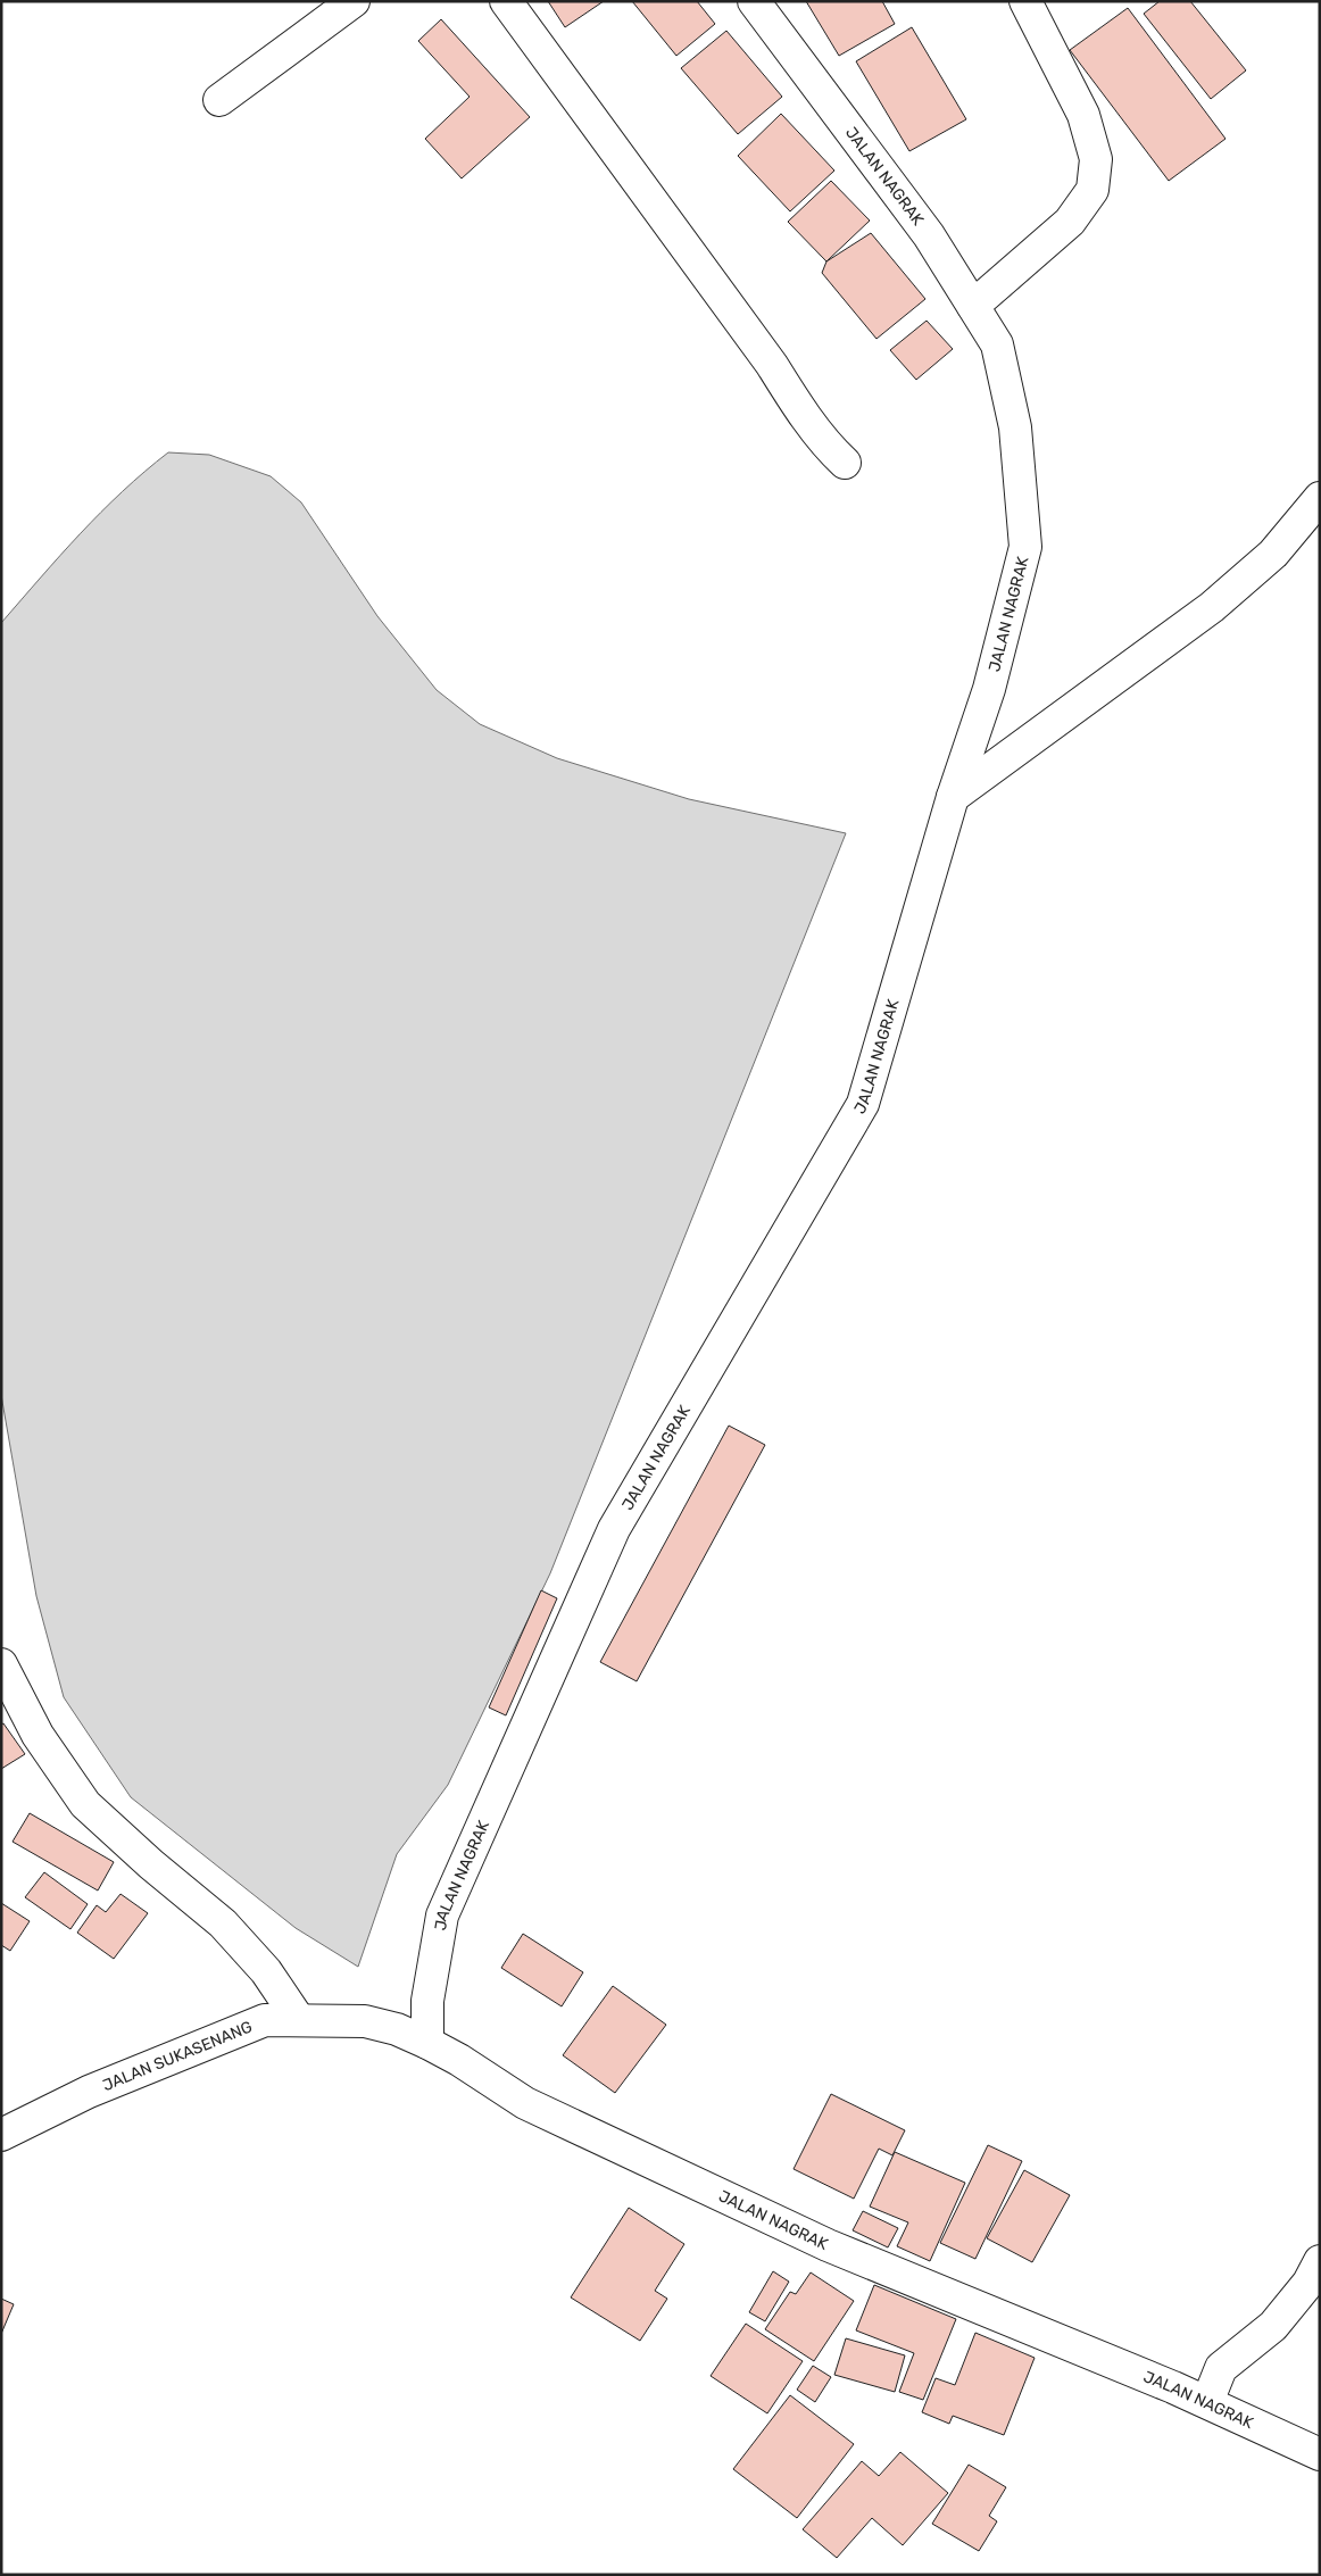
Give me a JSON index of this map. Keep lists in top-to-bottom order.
{
  "streets": {
    "street": ["JALAN NAGRAK", "JALAN SUKASENANG"]
  },
  "crossings": [
    ["JALAN NAGRAK", "JALAN SUKASENANG"]
  ]
}
